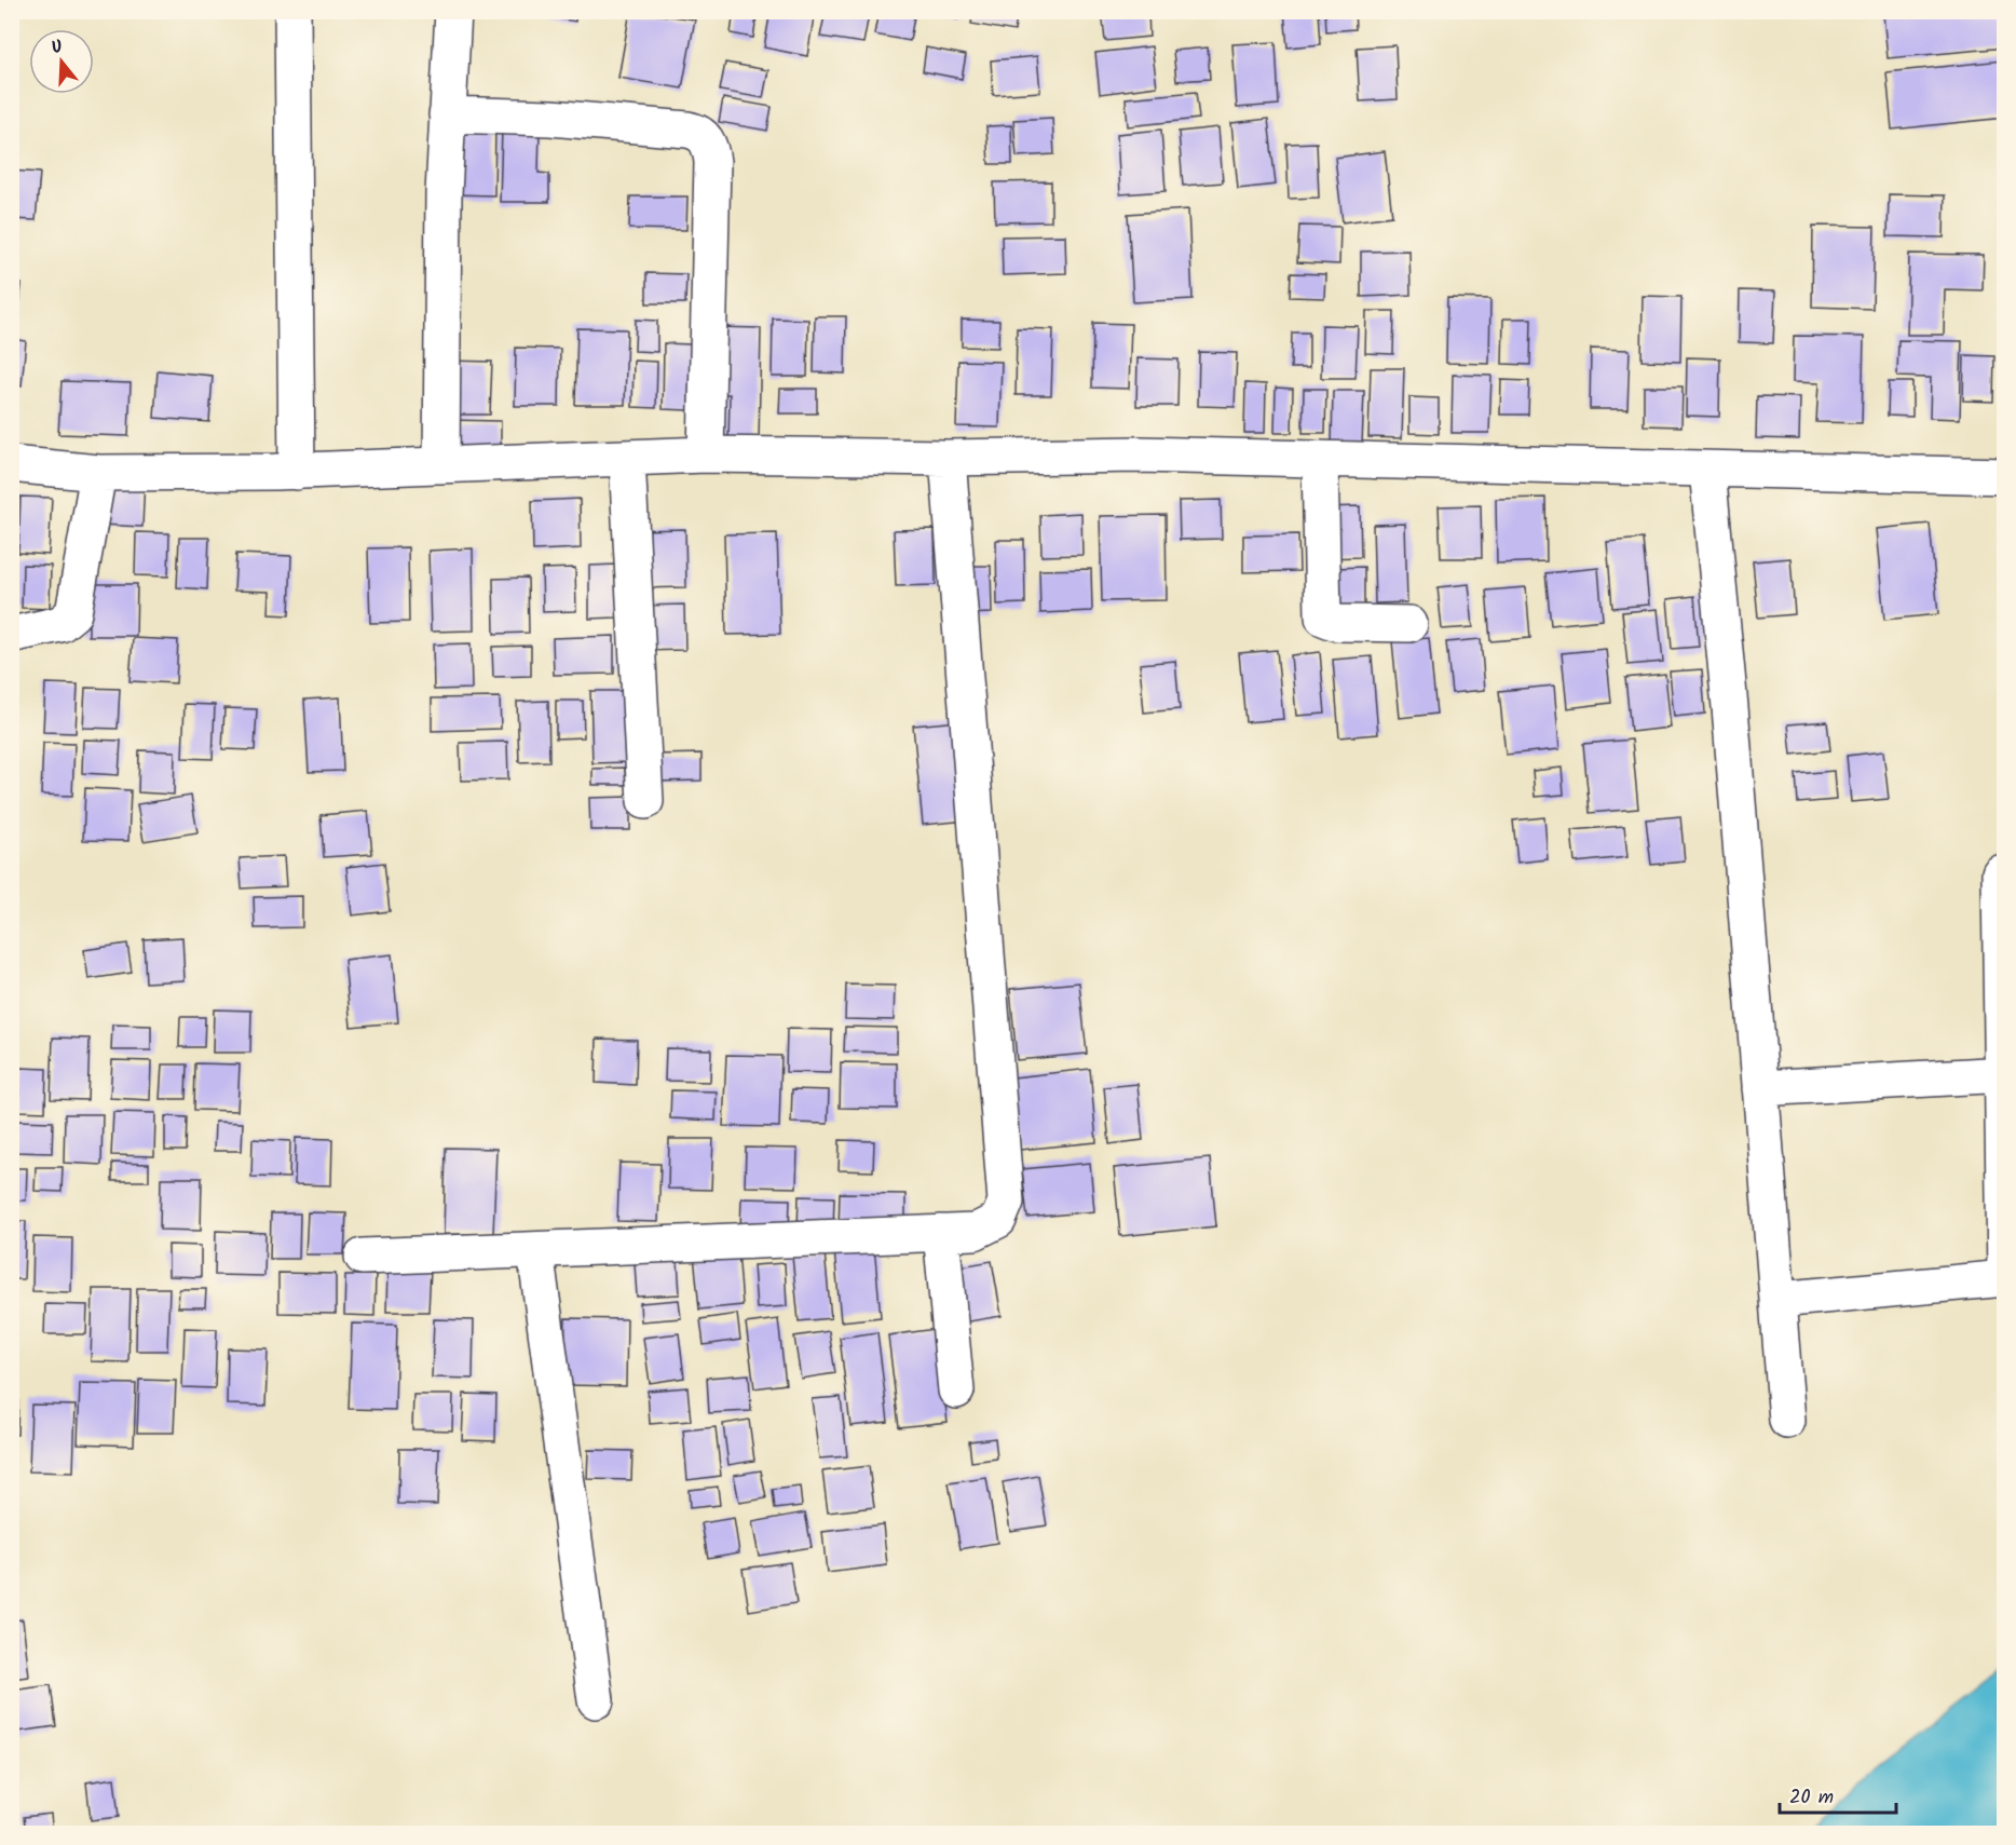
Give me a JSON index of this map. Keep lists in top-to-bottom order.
{
  "scale_bar": "20 m",
  "north": "top"
}
